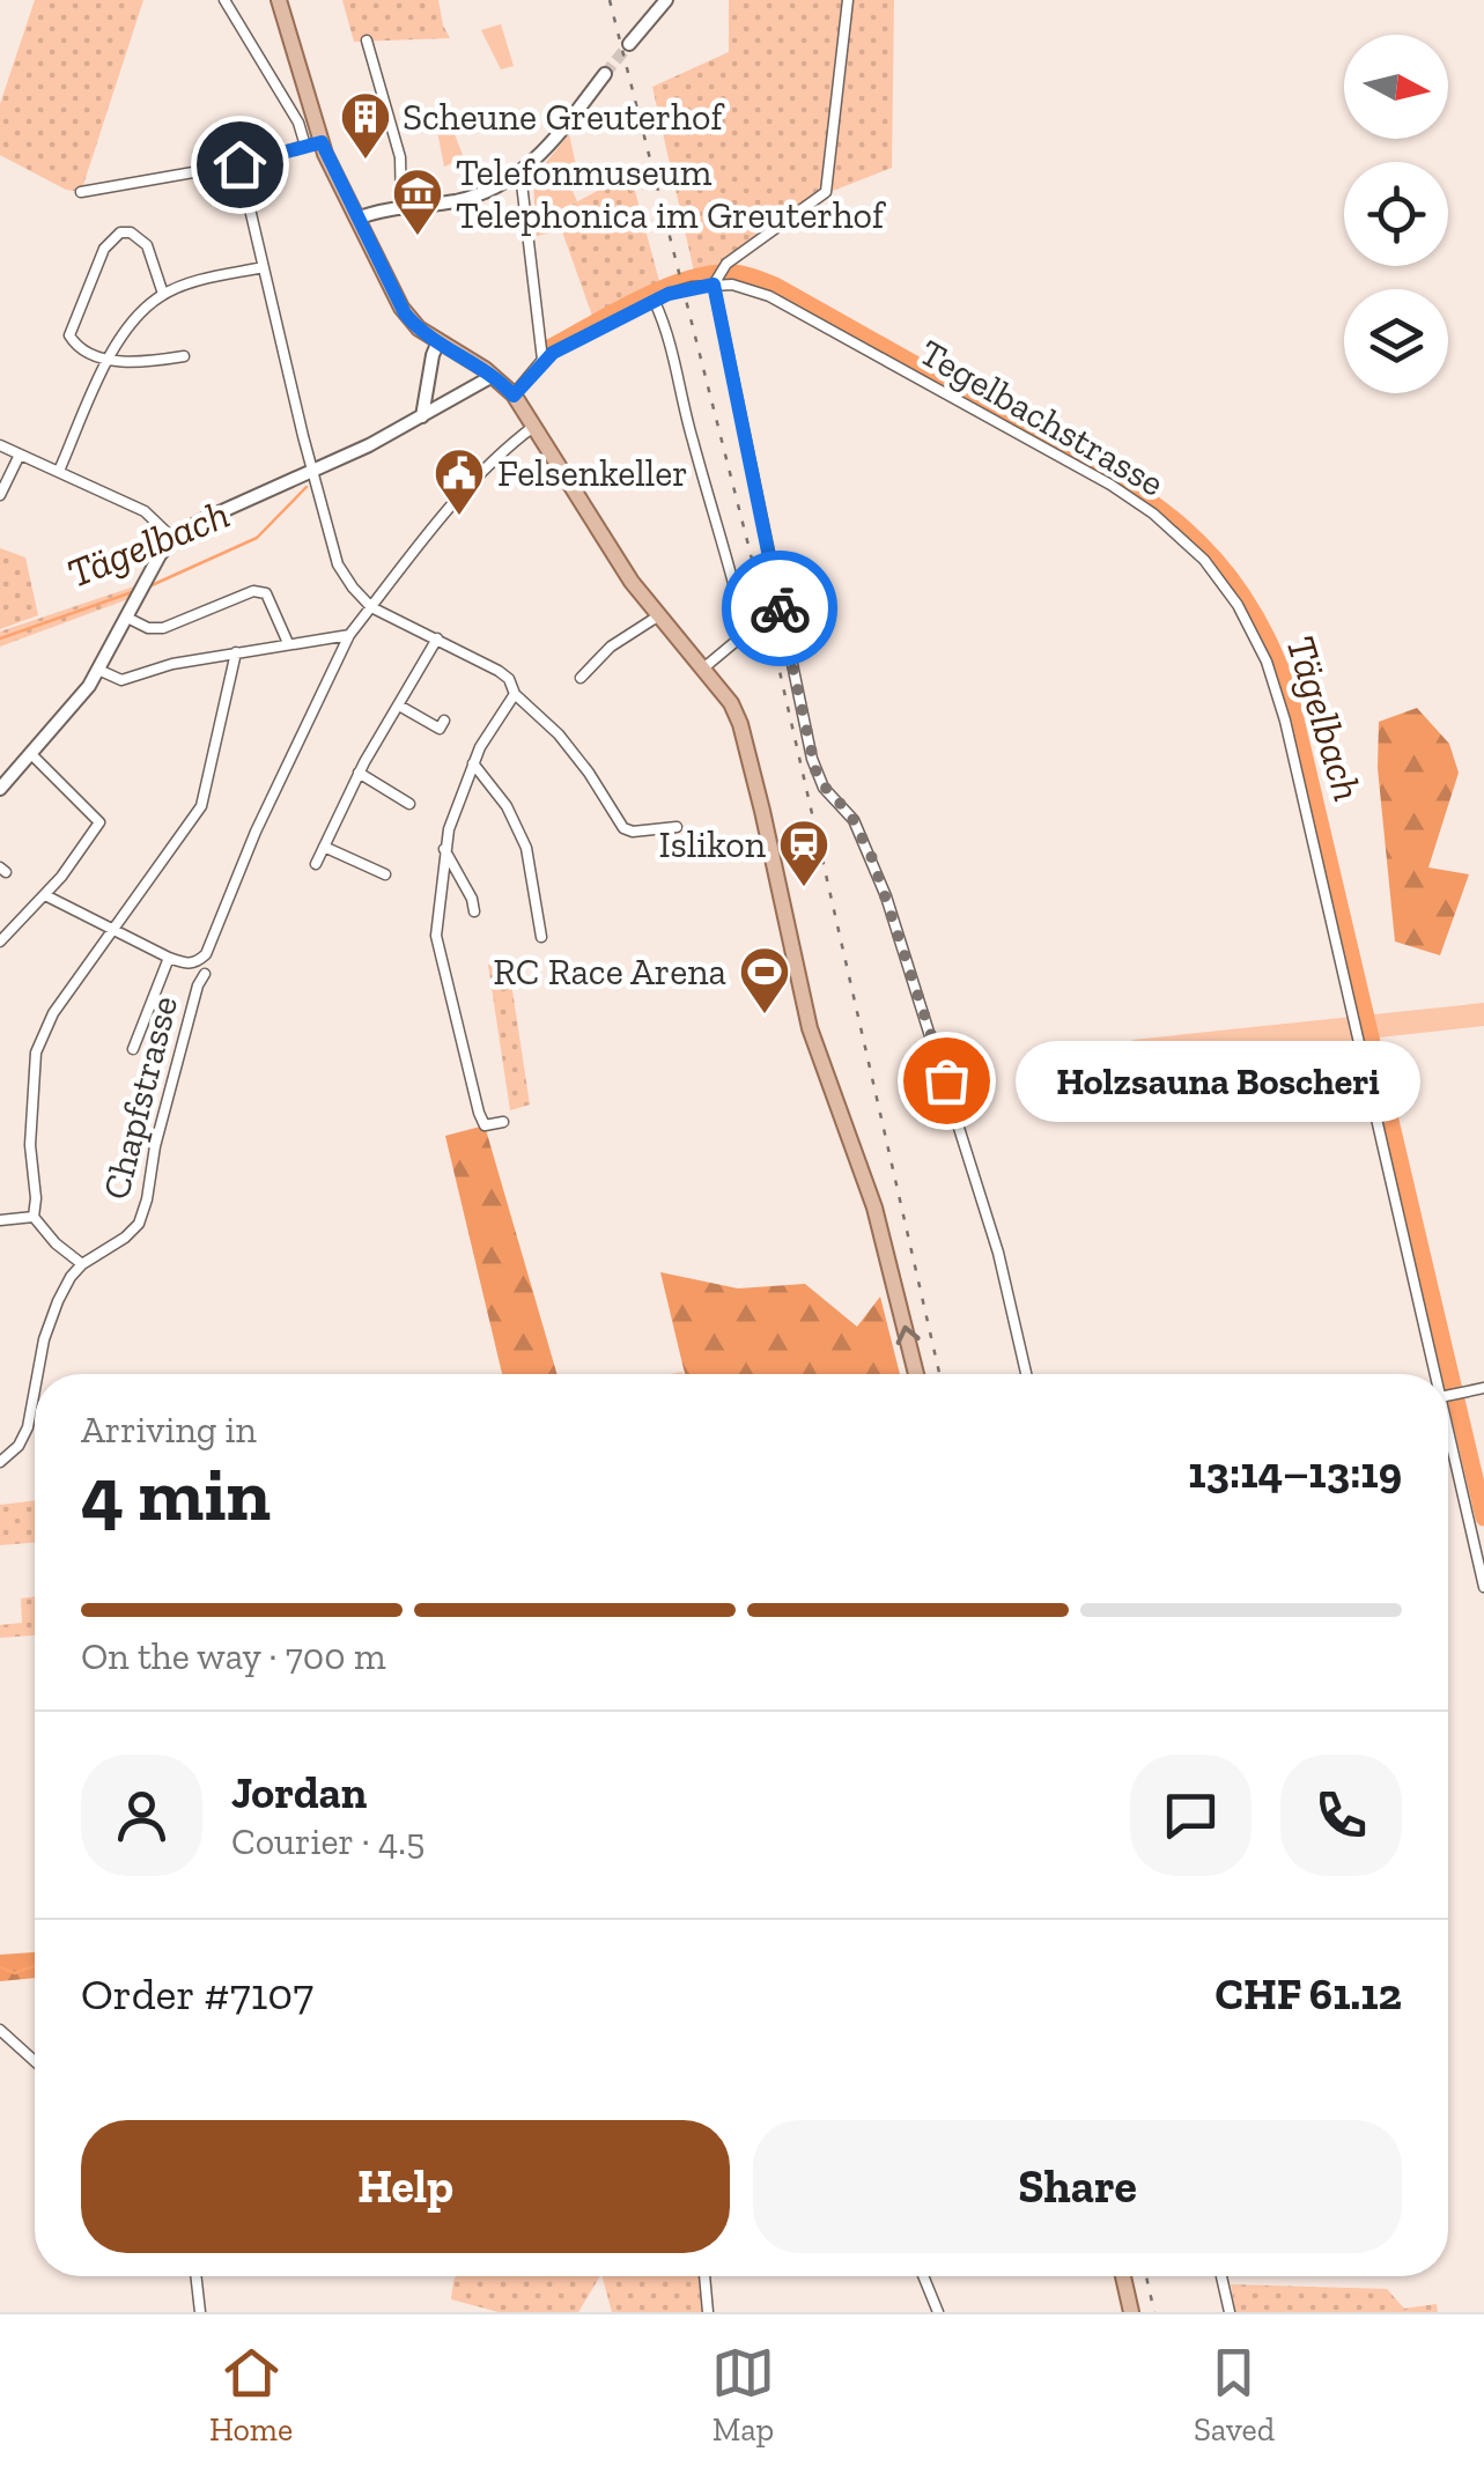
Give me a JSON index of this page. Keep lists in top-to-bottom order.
{
  "streets": {
    "street": ["Tegelbachstrasse", "Chapfstrasse"]
  },
  "water": ["Tägelbach"],
  "places": {
    "building": ["Scheune Greuterhof"],
    "museum": ["Telefonmuseum Telephonica im Greuterhof"],
    "public building": ["Felsenkeller"],
    "station": ["Islikon"],
    "sports": ["RC Race Arena"],
    "other": ["Holzsauna Boscheri"]
  },
  "north": "right",
  "page": {
    "bubble": "Holzsauna Boscheri",
    "heading": ["4 min", "Arriving in", "13:14–13:19"],
    "panel": [
      "Jordan",
      "Courier · 4.5",
      "Order #7107",
      "CHF 61.12"
    ],
    "bar": "On the way · 700 m",
    "buttons": ["Help", "Share"],
    "tabs": ["Home", "Map", "Saved"]
  }
}
